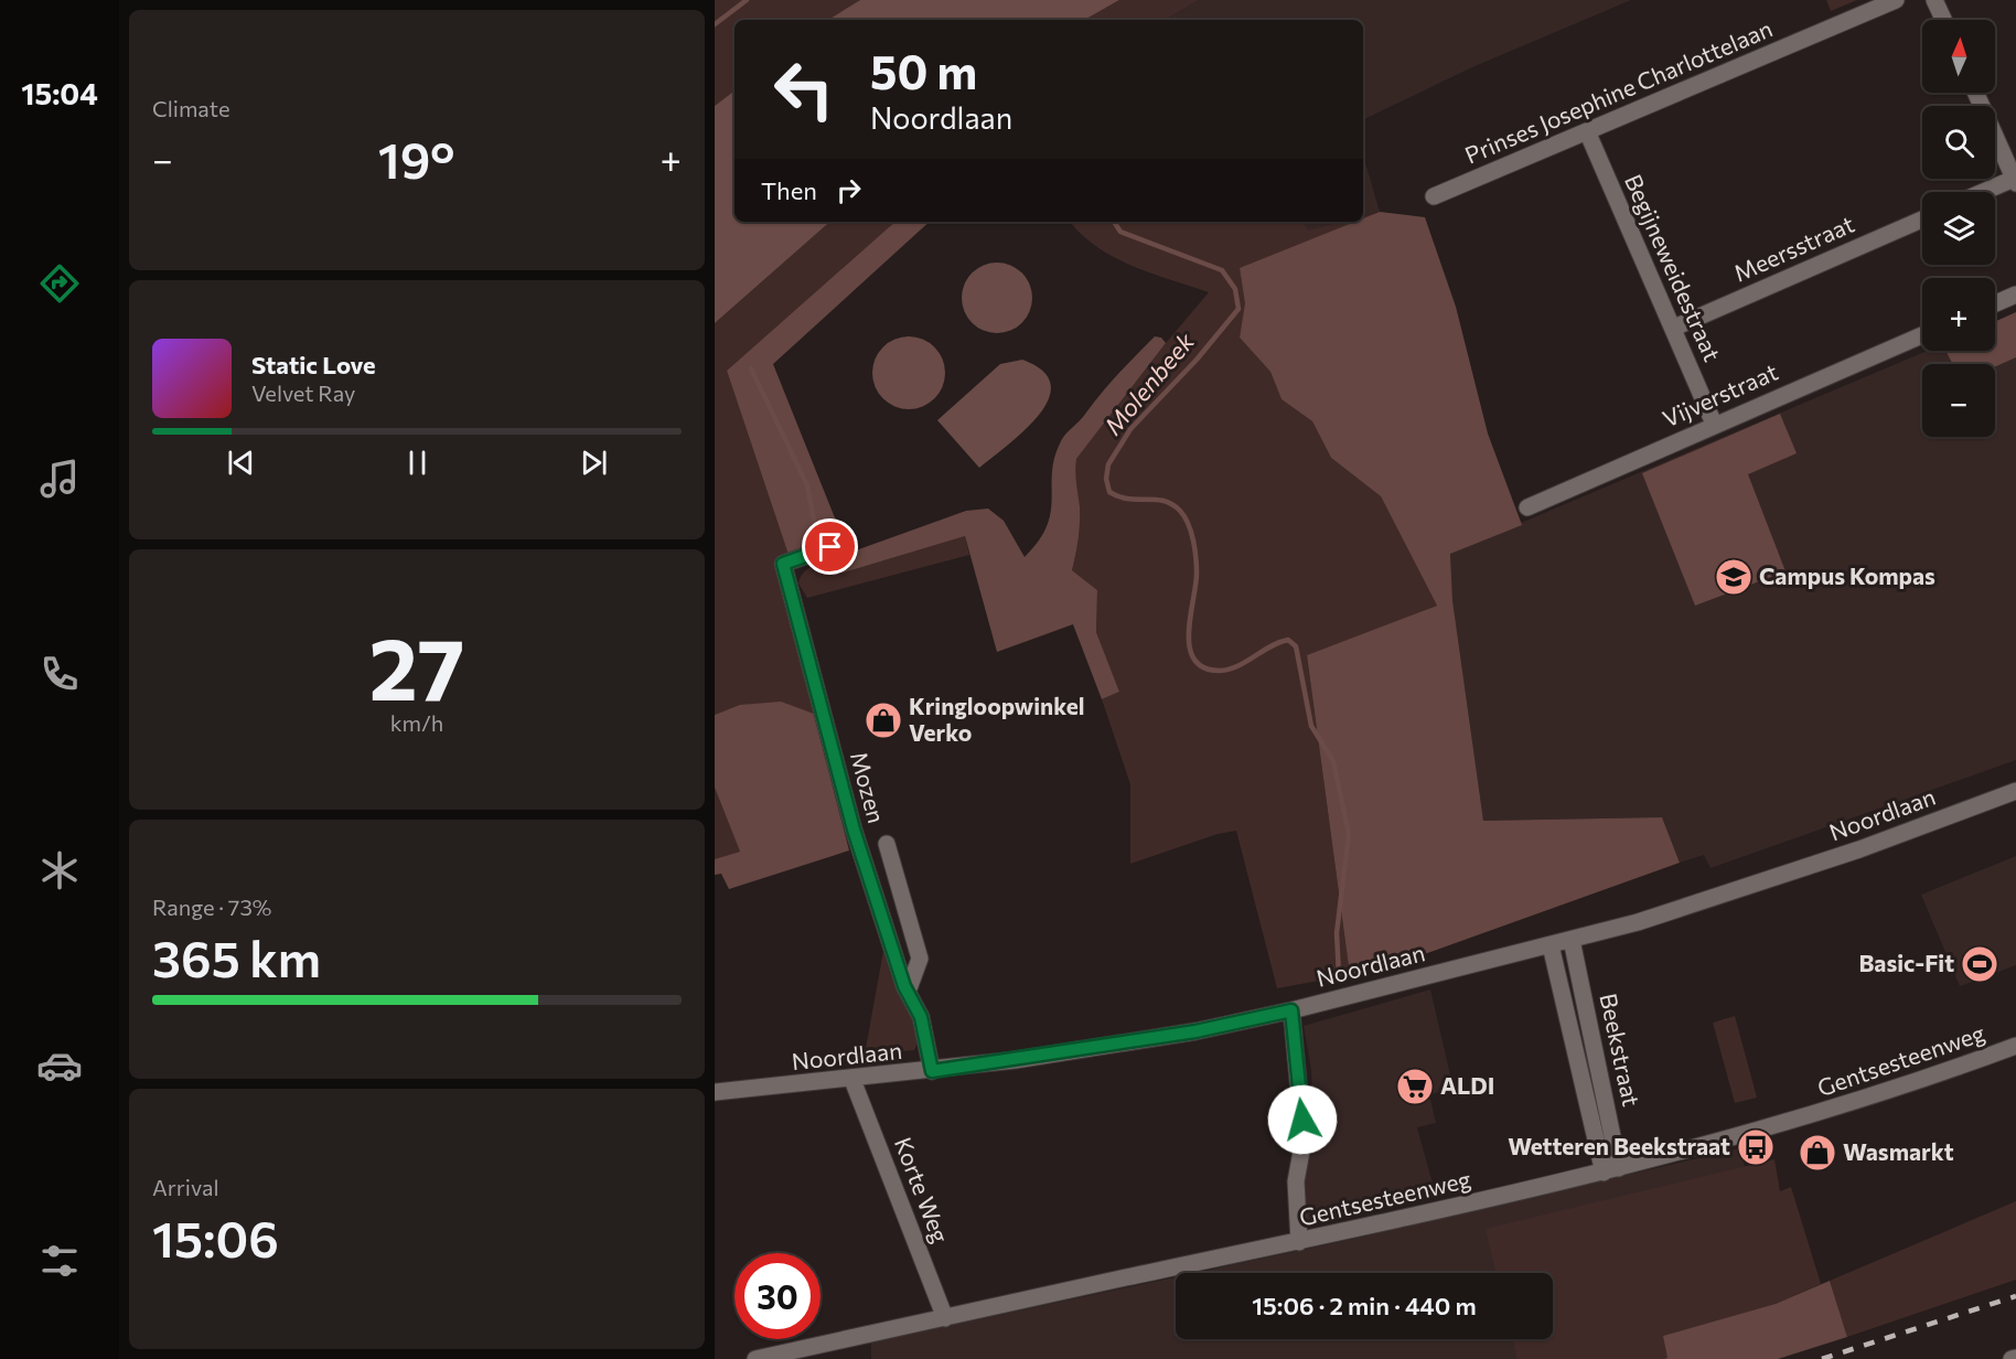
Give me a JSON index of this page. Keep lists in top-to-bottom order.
{
  "streets": {
    "street": [
      "Prinses Josephine Charlottelaan",
      "Meersstraat",
      "Begijneweidestraat",
      "Vijverstraat",
      "Mozen",
      "Noordlaan",
      "Beekstraat",
      "Gentsesteenweg",
      "Korte Weg"
    ]
  },
  "crossings": [
    ["Prinses Josephine Charlottelaan", "Begijneweidestraat"],
    ["Meersstraat", "Begijneweidestraat"],
    ["Begijneweidestraat", "Vijverstraat"],
    ["Mozen", "Noordlaan"],
    ["Noordlaan", "Beekstraat"],
    ["Noordlaan", "Korte Weg"],
    ["Beekstraat", "Gentsesteenweg"],
    ["Gentsesteenweg", "Korte Weg"]
  ],
  "water": ["Molenbeek"],
  "places": {
    "school or university": ["Campus Kompas"],
    "shop": ["Kringloopwinkel Verko", "Wasmarkt"],
    "sports": ["Basic-Fit"],
    "supermarket": ["ALDI"],
    "bus stop": ["Wetteren Beekstraat"]
  },
  "north": "top",
  "page": {
    "tabs": "15:04",
    "tile": [
      "Climate",
      ["27", "km/h"],
      ["Range · 73%", "365 km"],
      ["Arrival", "15:06"]
    ],
    "map_buttons": ["+", "−"],
    "turn": ["50 m", "Noordlaan"],
    "heat": ["−", "19°", "+"],
    "then": "Then",
    "song": ["Static Love", "Velvet Ray"],
    "limit": "30",
    "trip": "15:06 · 2 min · 440 m"
  }
}
